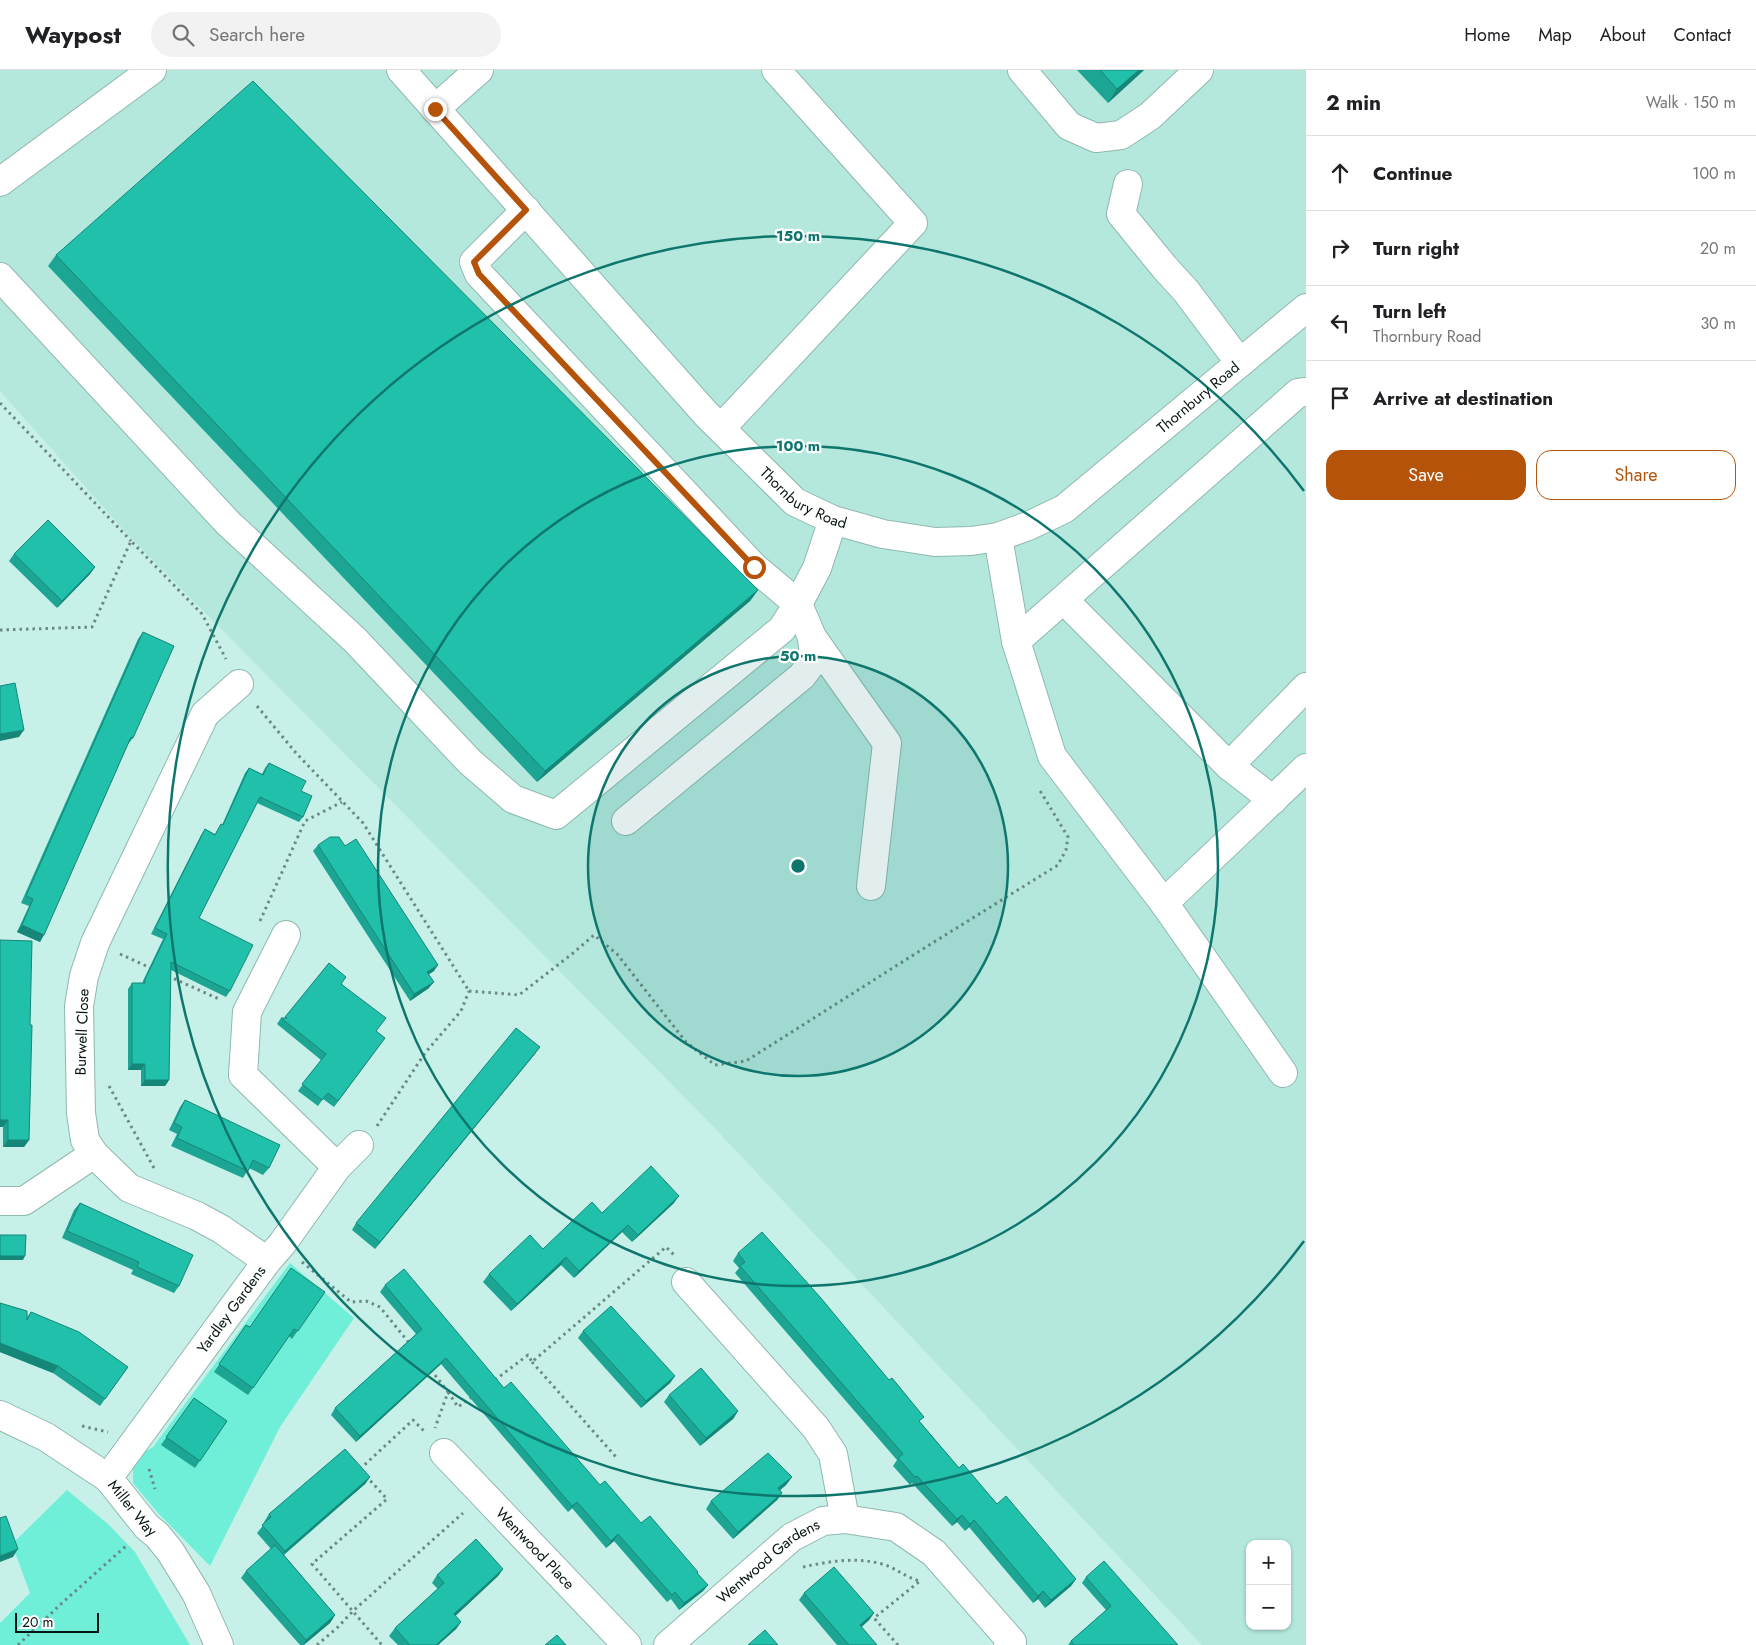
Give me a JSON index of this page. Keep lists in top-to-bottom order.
{
  "streets": {
    "street": [
      "Thornbury Road",
      "Burwell Close",
      "Yardley Gardens",
      "Miller Way",
      "Wentwood Place",
      "Wentwood Gardens"
    ]
  },
  "crossings": [
    ["Burwell Close", "Yardley Gardens"],
    ["Yardley Gardens", "Miller Way"]
  ],
  "scale_bar": "20 m",
  "page": {
    "header": "Waypost",
    "search": "Search here",
    "nav": [
      "Home",
      "Map",
      "About",
      "Contact"
    ],
    "heading": ["2 min", "Walk · 150 m"],
    "list": [
      ["Continue", "100 m"],
      ["Turn right", "20 m"],
      ["Turn left", "Thornbury Road", "30 m"],
      "Arrive at destination"
    ],
    "buttons": ["Save", "Share"],
    "map_buttons": ["+", "−"],
    "scale": "20 m"
  },
  "rings": ["150 m", "100 m", "50 m"]
}
